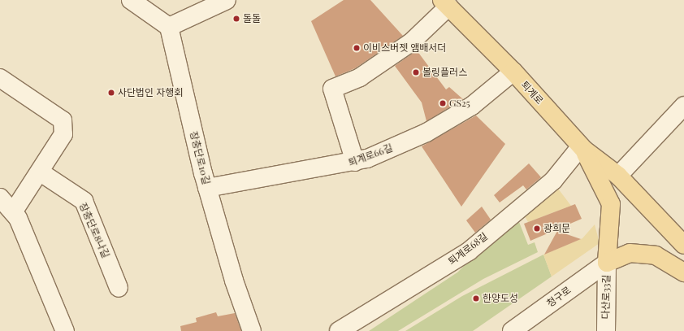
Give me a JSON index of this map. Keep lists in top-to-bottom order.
{
  "streets": {
    "main road": ["퇴계로"],
    "street": [
      "퇴계로66길",
      "장충단로10길",
      "장충단로8나길",
      "퇴계로68길",
      "청구로",
      "다산로33길"
    ]
  },
  "crossings": [
    ["퇴계로", "퇴계로66길"],
    ["퇴계로", "퇴계로68길"],
    ["퇴계로66길", "장충단로10길"],
    ["청구로", "다산로33길"]
  ],
  "places": [
    "돌돌",
    "이비스버젯 앰배서더",
    "볼링플러스",
    "사단법인 자행회",
    "GS25",
    "광희문",
    "한양도성"
  ]
}
